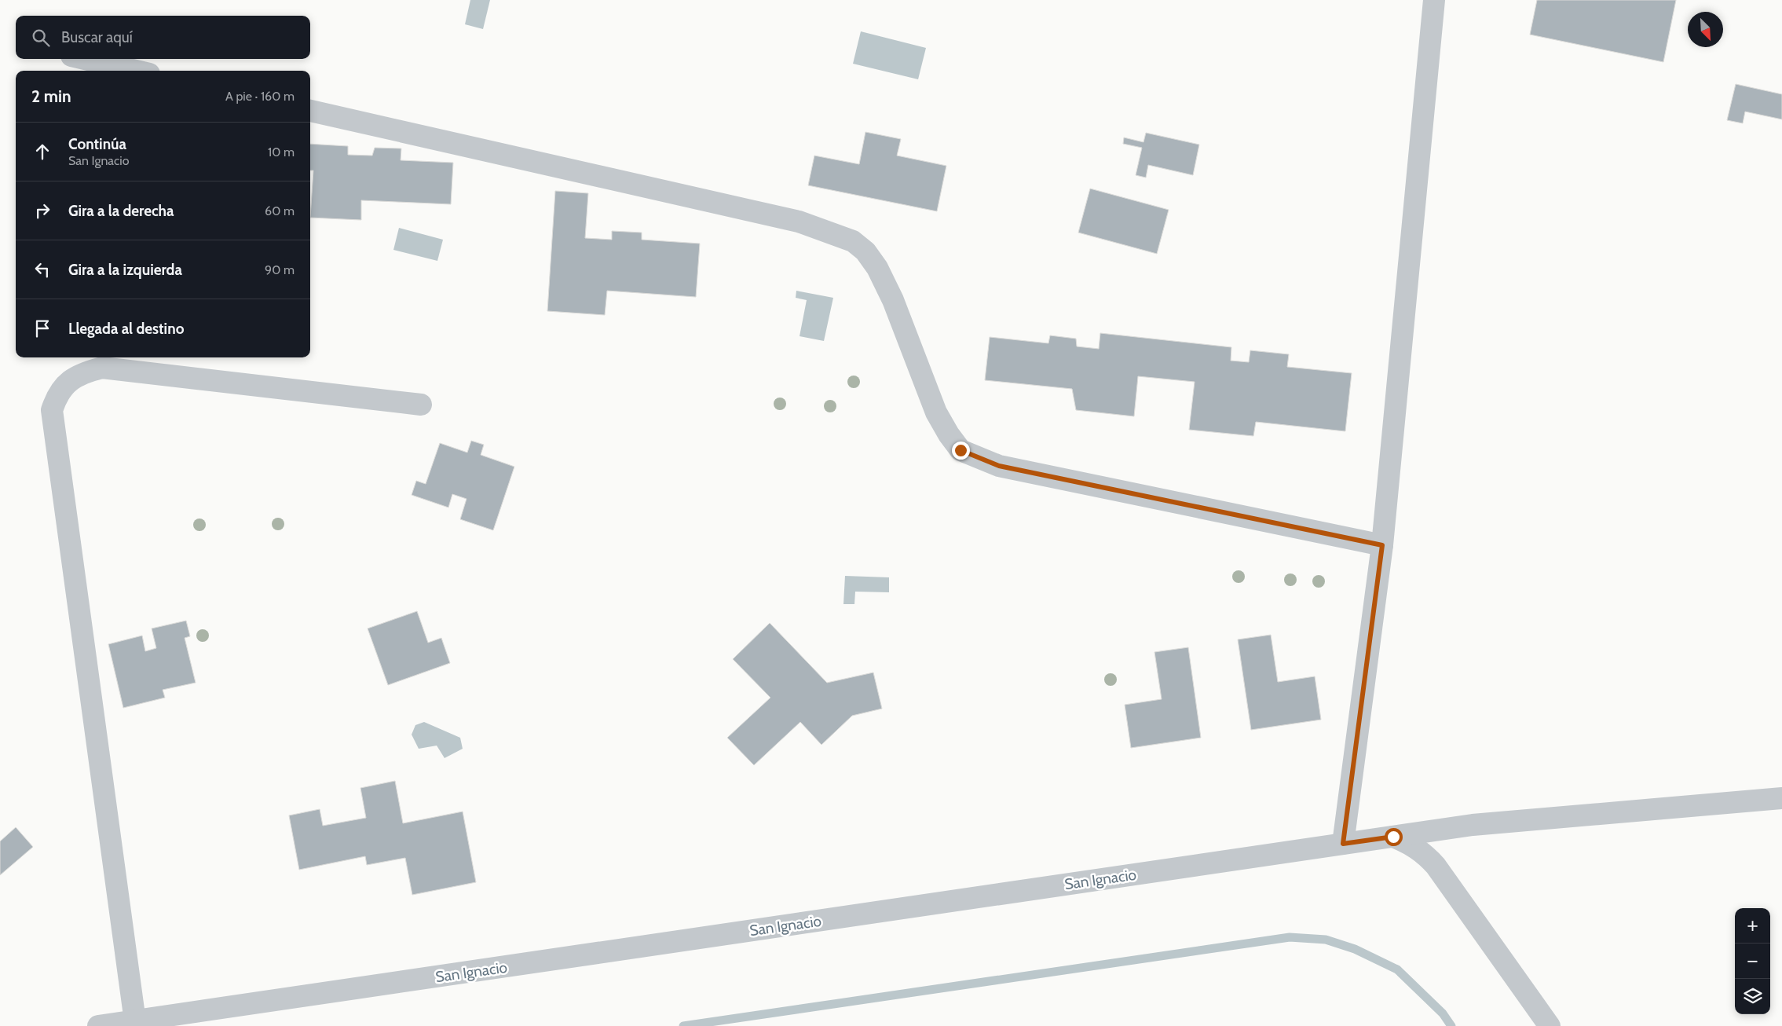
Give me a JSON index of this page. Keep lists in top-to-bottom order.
{
  "streets": {
    "street": ["San Ignacio"]
  },
  "north": "bottom right",
  "page": {
    "search": "Buscar aquí",
    "heading": ["2 min", "A pie · 160 m"],
    "list": [
      ["Continúa", "San Ignacio", "10 m"],
      ["Gira a la derecha", "60 m"],
      ["Gira a la izquierda", "90 m"],
      "Llegada al destino"
    ],
    "map_buttons": ["+", "−"]
  }
}
